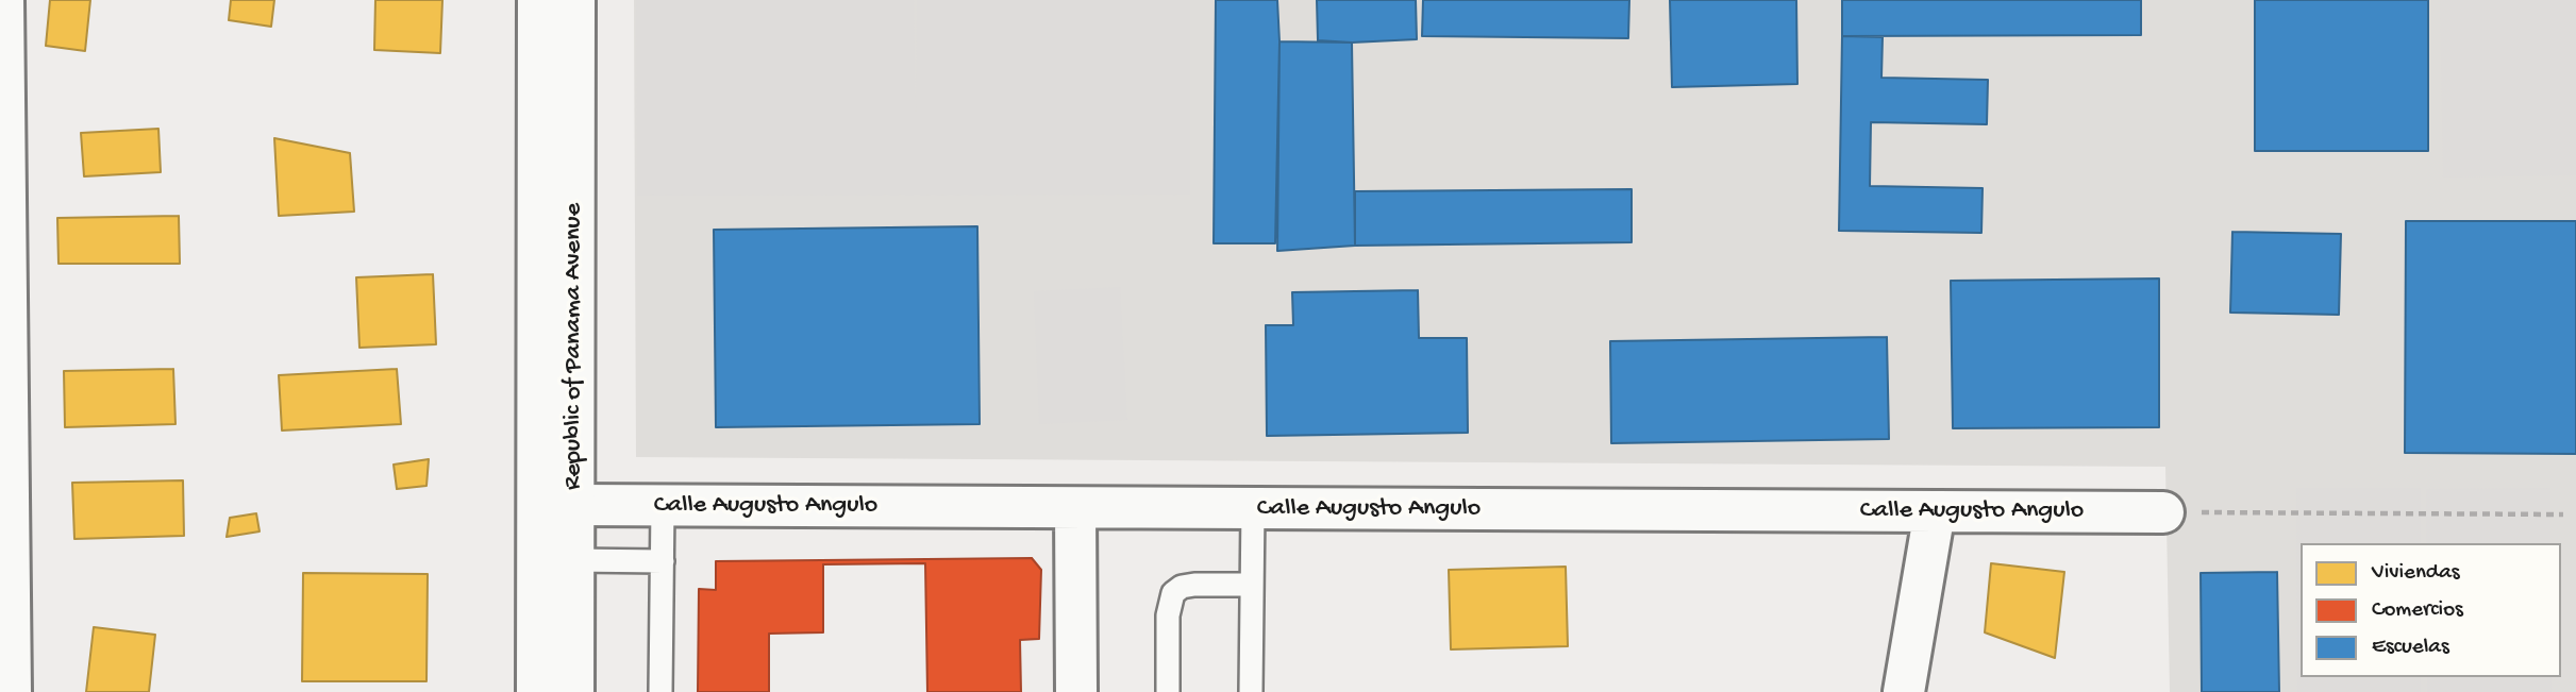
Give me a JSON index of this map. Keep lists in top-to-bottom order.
{
  "streets": {
    "street": ["Republic of Panama Avenue", "Calle Augusto Angulo"]
  },
  "crossings": [
    ["Republic of Panama Avenue", "Calle Augusto Angulo"]
  ],
  "legend": ["Viviendas", "Comercios", "Escuelas"]
}
